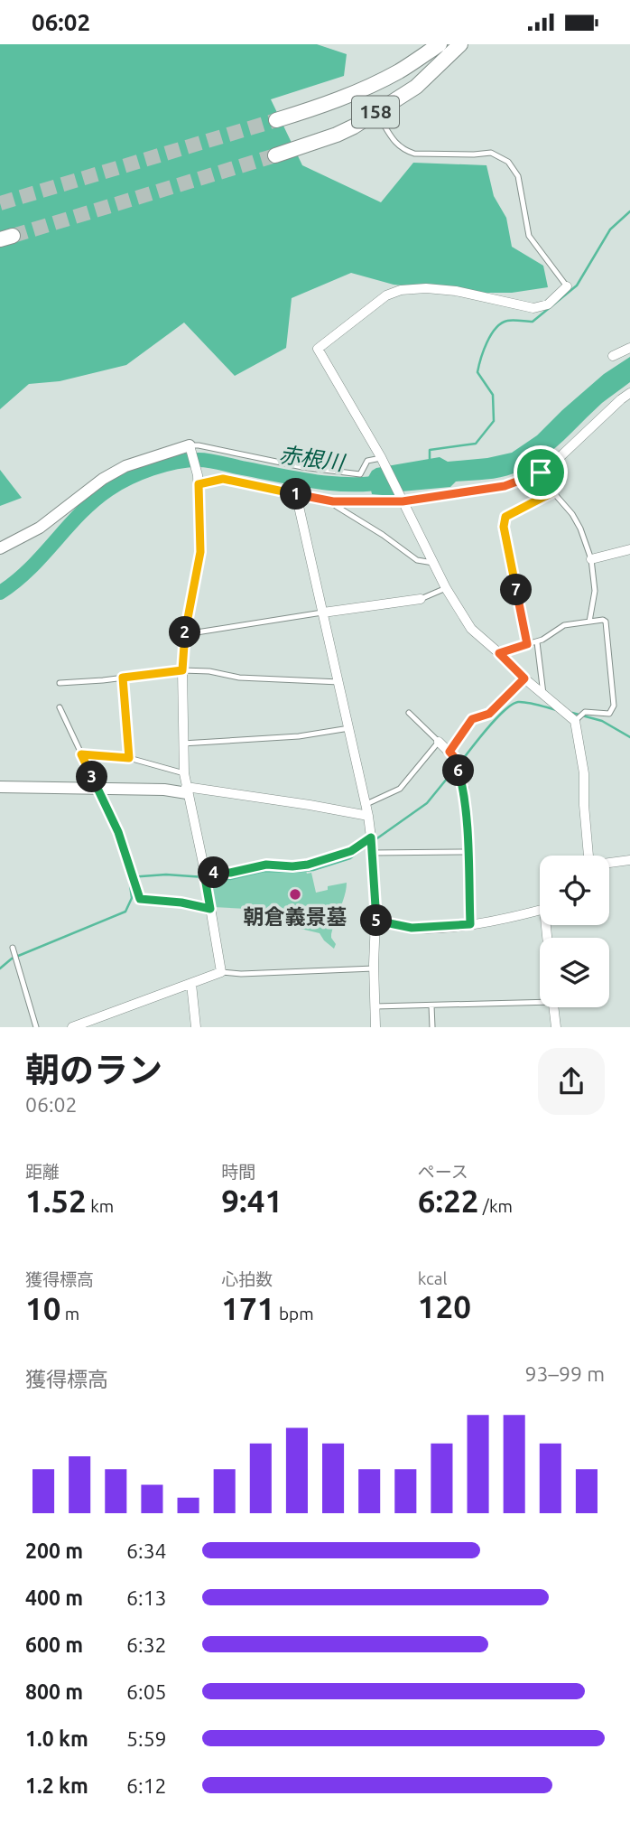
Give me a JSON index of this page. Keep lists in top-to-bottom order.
{
  "streets": {
    "highway": ["158"]
  },
  "water": ["赤根川"],
  "places": ["朝倉義景墓"],
  "page": {
    "status": "06:02",
    "pins": [
      "1",
      "7",
      "2",
      "6",
      "3",
      "4",
      "5"
    ],
    "heading": ["朝のラン", "06:02"],
    "stats": [
      ["距離", "1.52 km"],
      ["時間", "9:41"],
      ["ペース", "6:22 /km"],
      ["獲得標高", "10 m"],
      ["心拍数", "171 bpm"],
      ["kcal", "120"]
    ],
    "chart": ["獲得標高", "93–99 m"],
    "list": [
      {
        "name": "200 m",
        "note": "6:34"
      },
      {
        "name": "400 m",
        "note": "6:13"
      },
      {
        "name": "600 m",
        "note": "6:32"
      },
      {
        "name": "800 m",
        "note": "6:05"
      },
      {
        "name": "1.0 km",
        "note": "5:59"
      },
      {
        "name": "1.2 km",
        "note": "6:12"
      }
    ]
  }
}
